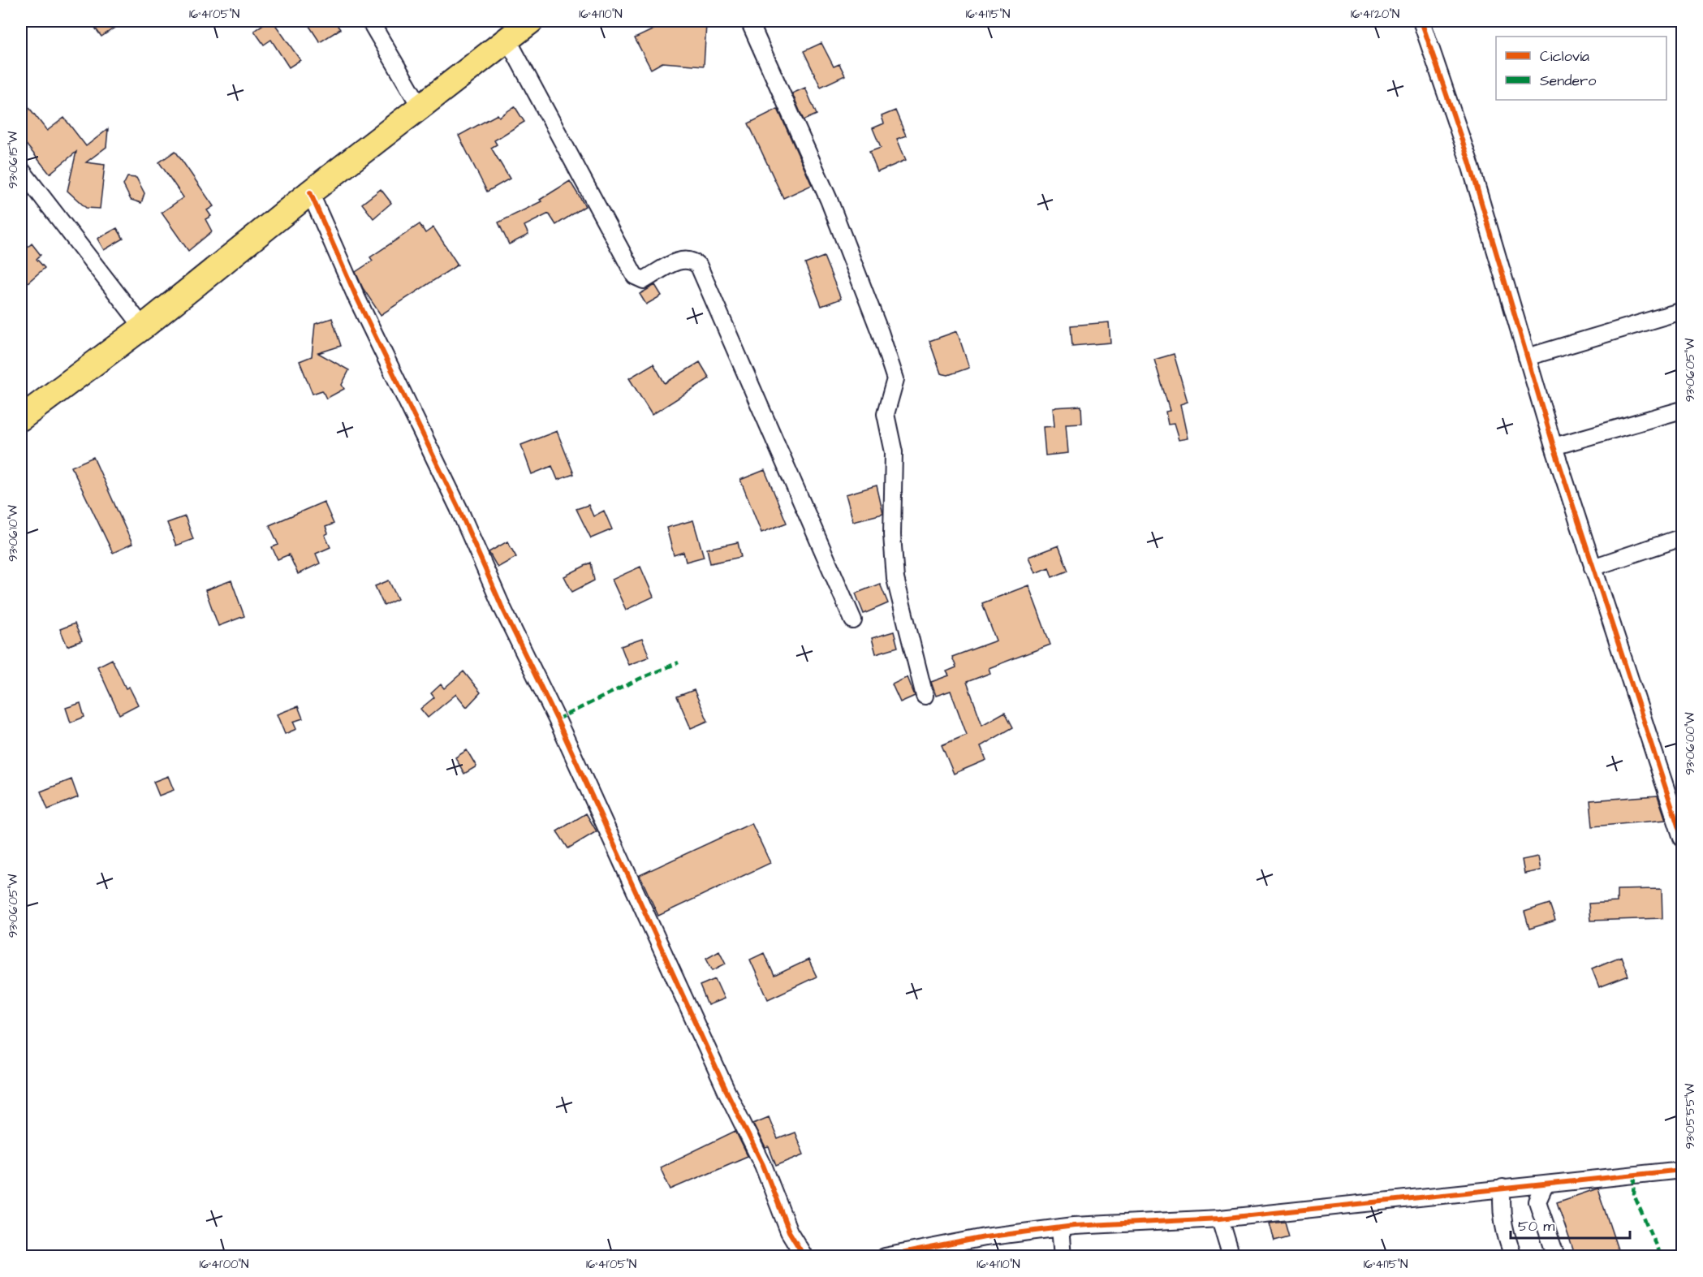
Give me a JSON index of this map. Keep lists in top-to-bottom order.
{
  "legend": ["Ciclovía", "Sendero"],
  "scale_bar": "50 m",
  "coordinates": [
    "16°41'05\"N",
    "16°41'10\"N",
    "16°41'15\"N",
    "16°41'20\"N",
    "93°06'15\"W",
    "93°06'05\"W",
    "93°06'10\"W",
    "93°06'00\"W",
    "93°05'55\"W",
    "16°41'00\"N"
  ]
}
